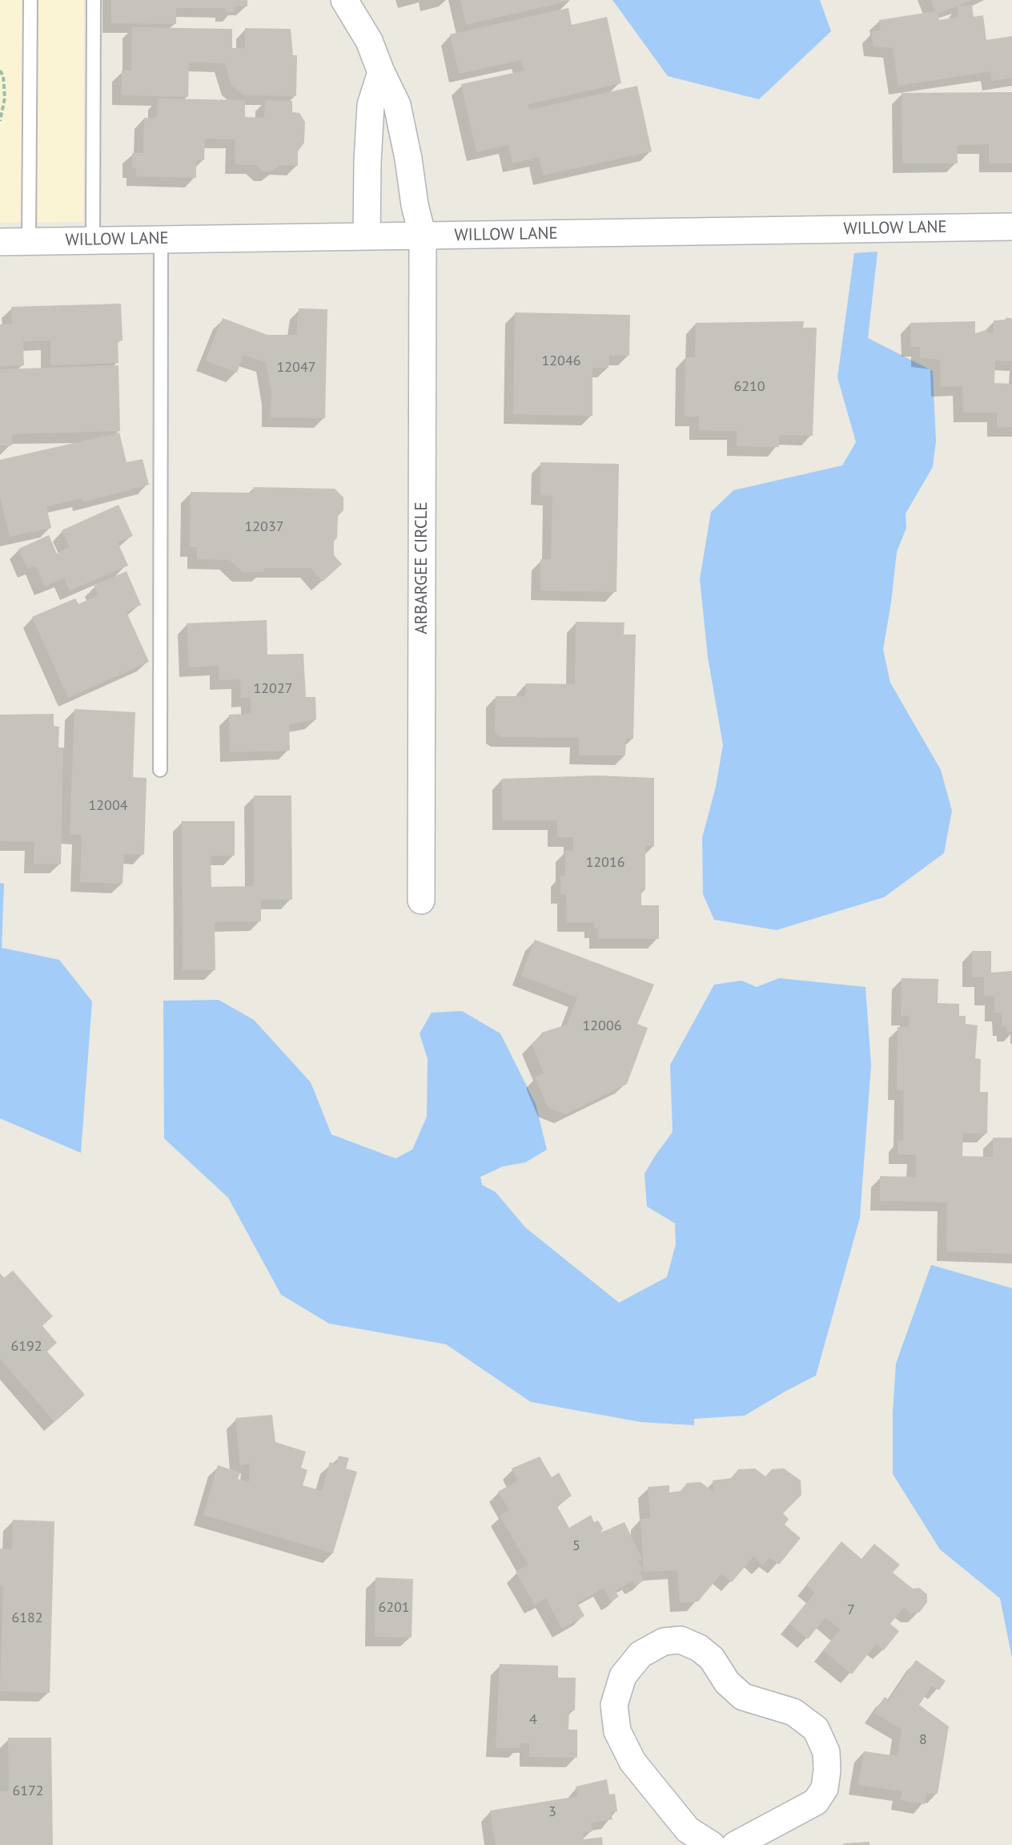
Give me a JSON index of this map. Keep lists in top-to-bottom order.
{
  "streets": {
    "street": ["WILLOW LANE", "ARBARGEE CIRCLE"]
  },
  "crossings": [
    ["WILLOW LANE", "ARBARGEE CIRCLE"]
  ],
  "house_numbers": [
    "12046",
    "12047",
    "6210",
    "12037",
    "12027",
    "12004",
    "12016",
    "12006",
    "6192",
    "5",
    "6201",
    "7",
    "6182",
    "4",
    "8",
    "6172",
    "3"
  ]
}
